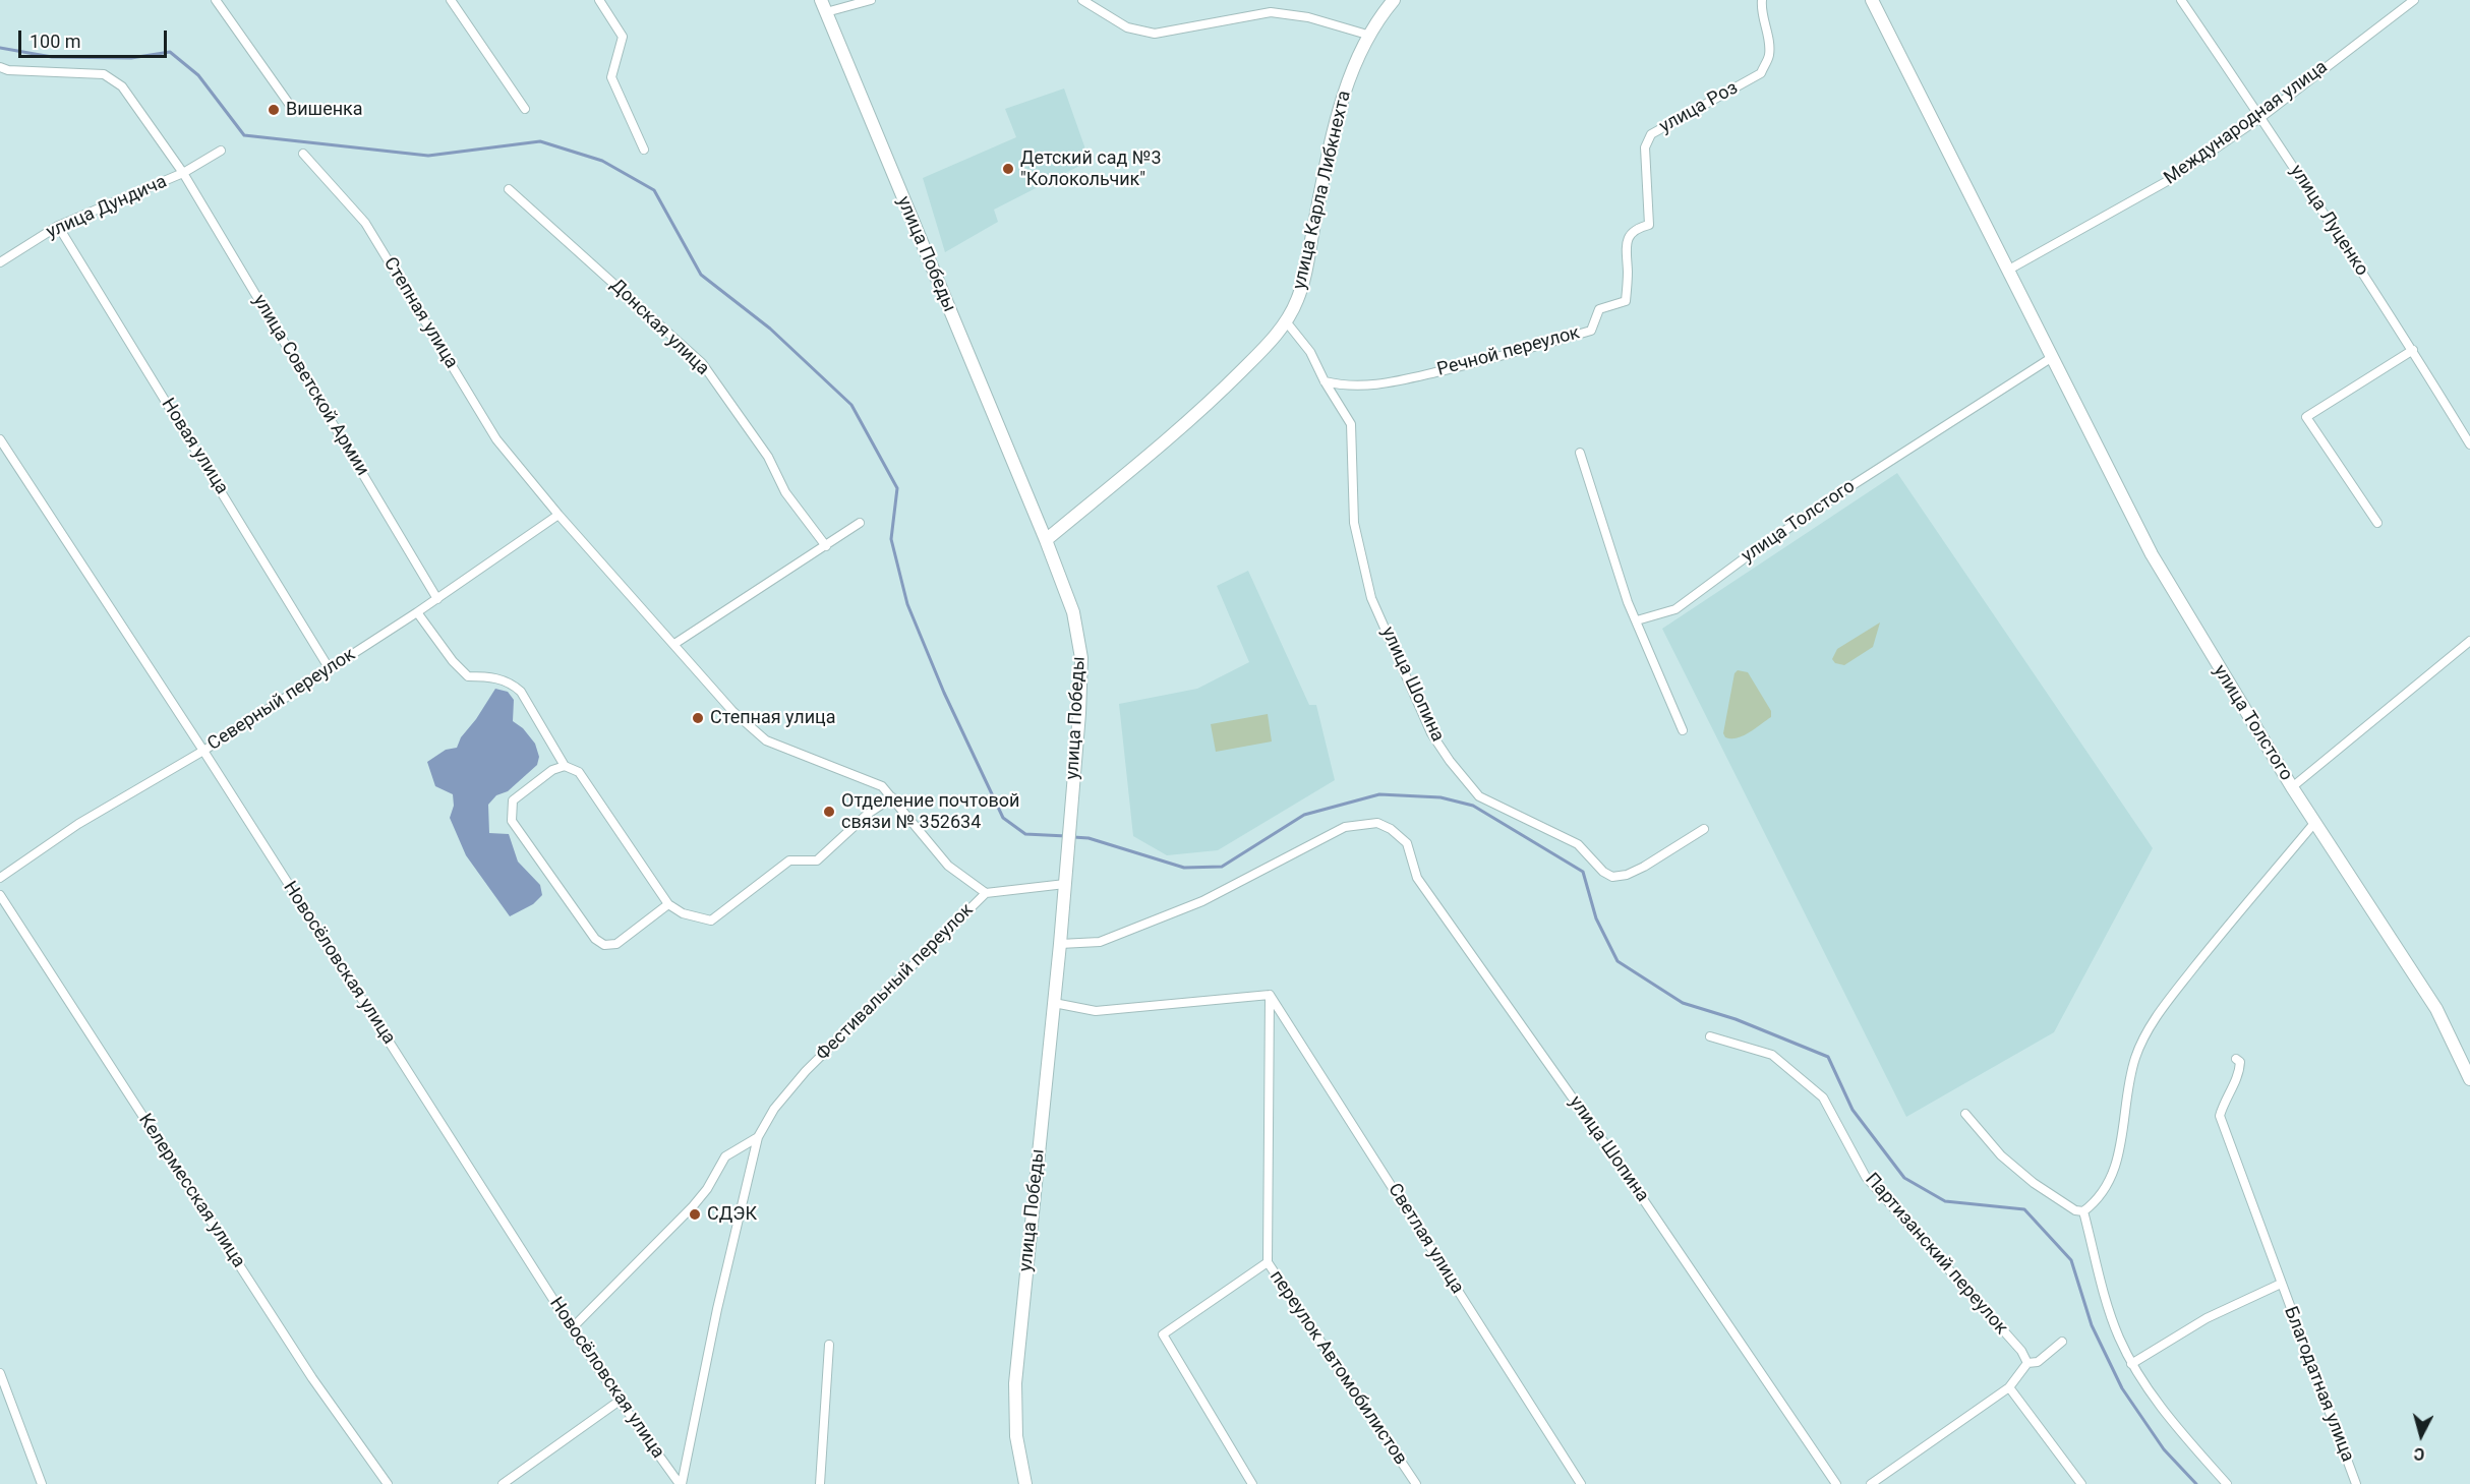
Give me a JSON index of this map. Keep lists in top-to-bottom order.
{
  "streets": {
    "street": [
      "улица Роз",
      "Международная улица",
      "улица Карла Либкнехта",
      "улица Дундича",
      "улица Луценко",
      "улица Победы",
      "Степная улица",
      "Донская улица",
      "Речной переулок",
      "улица Советской Армии",
      "Новая улица",
      "улица Толстого",
      "улица Шопина",
      "Северный переулок",
      "Новосёловская улица",
      "Фестивальный переулок",
      "Келермесская улица",
      "Светлая улица",
      "Партизанский переулок",
      "переулок Автомобилистов",
      "Благодатная улица"
    ]
  },
  "crossings": [
    ["улица Роз", "Речной переулок"],
    ["Международная улица", "улица Луценко"],
    ["Международная улица", "улица Толстого"],
    ["улица Карла Либкнехта", "улица Победы"],
    ["улица Карла Либкнехта", "улица Шопина"],
    ["улица Дундича", "улица Советской Армии"],
    ["улица Дундича", "Новая улица"],
    ["улица Победы", "улица Шопина"],
    ["улица Победы", "Фестивальный переулок"],
    ["Степная улица", "Северный переулок"],
    ["Степная улица", "Фестивальный переулок"],
    ["Речной переулок", "улица Шопина"],
    ["улица Советской Армии", "Северный переулок"],
    ["Новая улица", "Северный переулок"],
    ["Северный переулок", "Новосёловская улица"],
    ["Новосёловская улица", "Фестивальный переулок"],
    ["Светлая улица", "переулок Автомобилистов"]
  ],
  "places": [
    "Вишенка",
    "Детский сад №3 \"Колокольчик\"",
    "Степная улица",
    "Отделение почтовой связи № 352634",
    "СДЭК"
  ],
  "scale_bar": "100 m",
  "north": "bottom"
}
